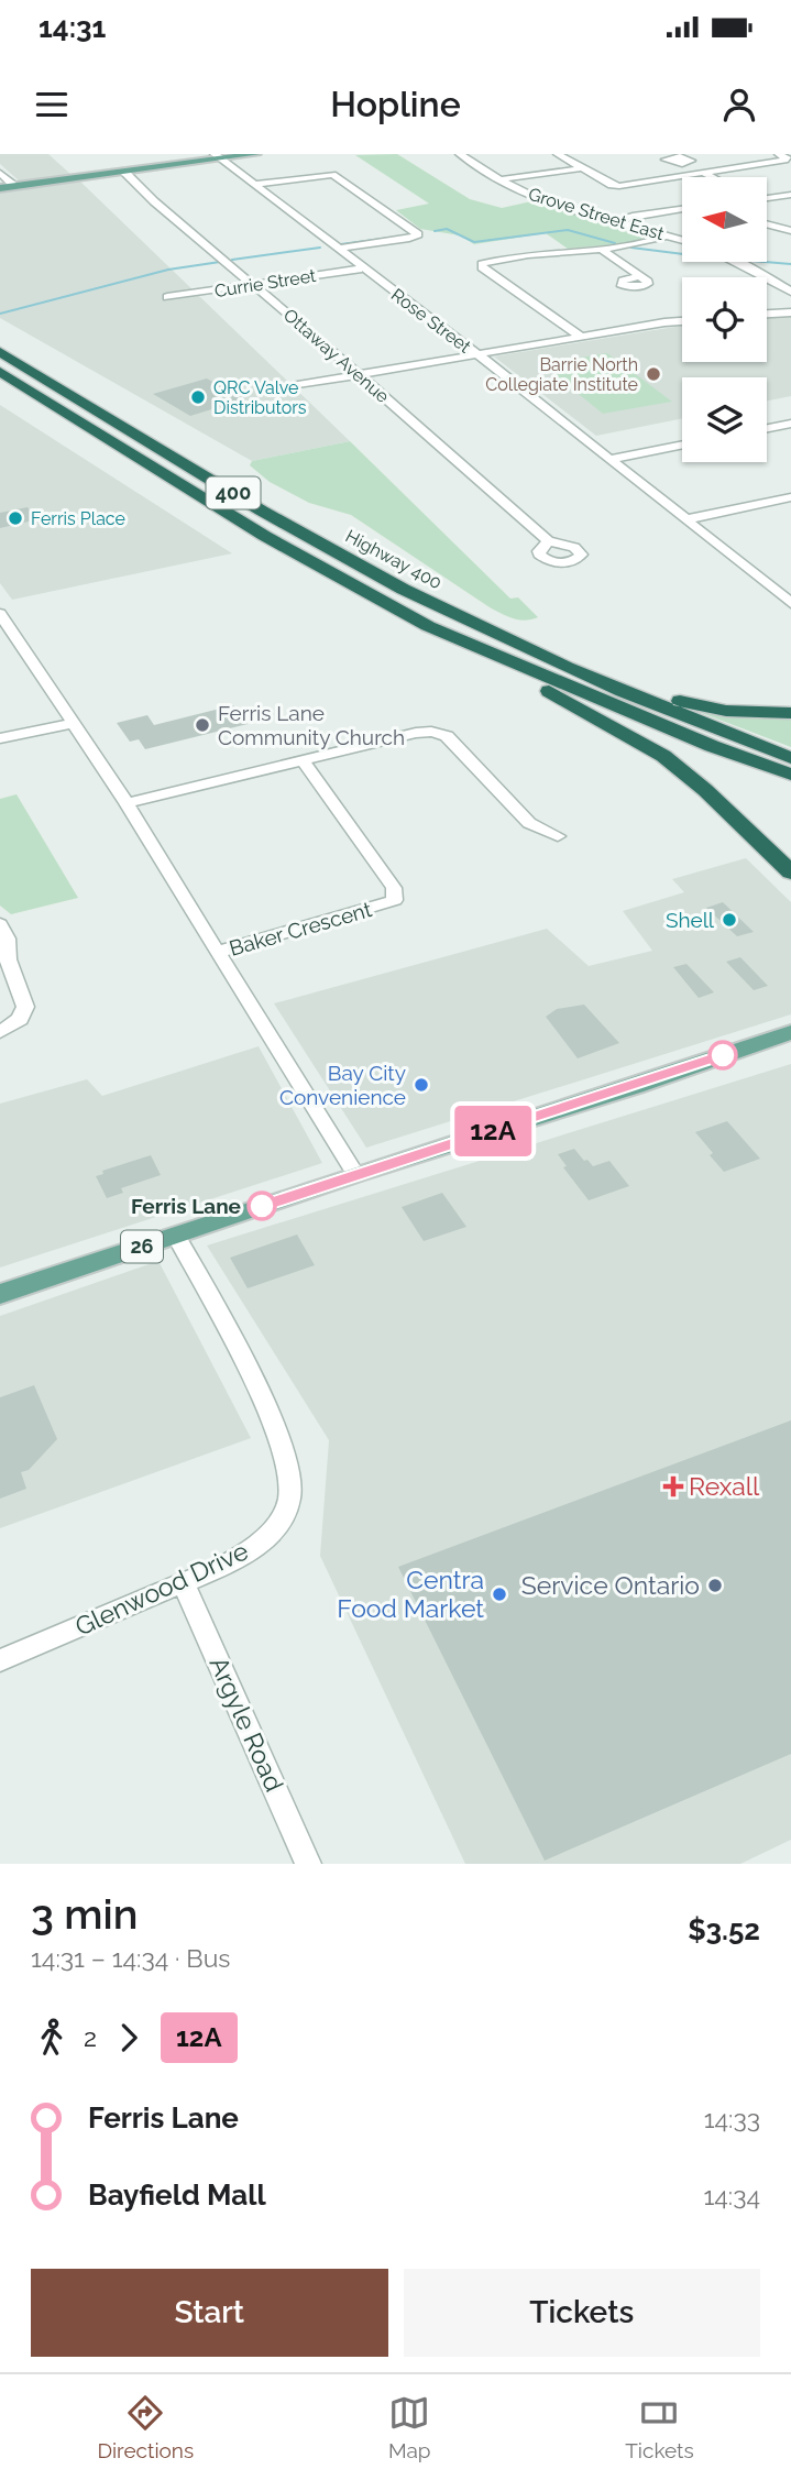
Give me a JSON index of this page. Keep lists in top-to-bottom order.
{
  "streets": {
    "highway": ["400", "Highway 400"],
    "main road": ["26"],
    "street": [
      "Grove Street East",
      "Currie Street",
      "Rose Street",
      "Ottaway Avenue",
      "Baker Crescent",
      "Glenwood Drive",
      "Argyle Road"
    ]
  },
  "crossings": [
    ["Currie Street", "Rose Street"],
    ["Currie Street", "Ottaway Avenue"],
    ["26", "Glenwood Drive"],
    ["Glenwood Drive", "Argyle Road"]
  ],
  "places": {
    "other": [
      "Barrie North Collegiate Institute",
      "QRC Valve Distributors",
      "Ferris Place",
      "Ferris Lane Community Church",
      "Shell",
      "Bay City Convenience",
      "Ferris Lane",
      "Service Ontario",
      "Centra Food Market"
    ],
    "health": ["Rexall"]
  },
  "lines": ["bus line 12A"],
  "north": "left",
  "page": {
    "status": "14:31",
    "header": "Hopline",
    "on_map": "12A",
    "heading": ["3 min", "14:31 – 14:34 · Bus", "$3.52"],
    "legs": ["2", "12A"],
    "list": [
      {
        "name": "Ferris Lane",
        "value": "14:33"
      },
      {
        "name": "Bayfield Mall",
        "value": "14:34"
      }
    ],
    "buttons": ["Start", "Tickets"],
    "tabs": ["Directions", "Map", "Tickets"]
  }
}
